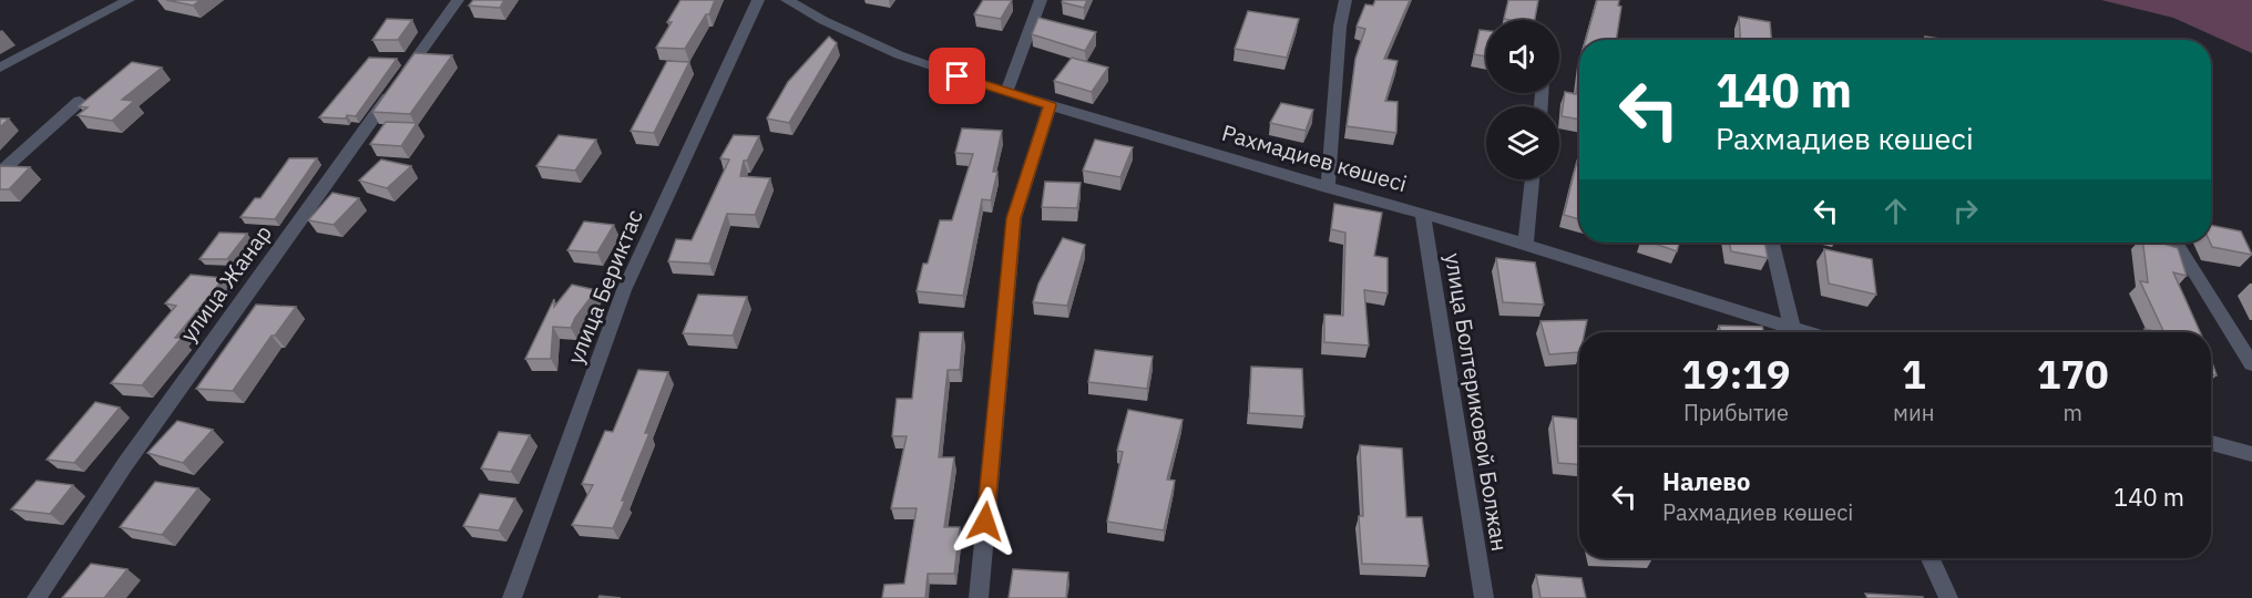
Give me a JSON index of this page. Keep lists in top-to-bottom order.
{
  "streets": {
    "street": [
      "Рахмадиев көшесі",
      "улица Жанар",
      "улица Бериктас",
      "улица Болтериковой Болжан"
    ]
  },
  "crossings": [
    ["Рахмадиев көшесі", "улица Болтериковой Болжан"]
  ],
  "page": {
    "turn": ["140 m", "Рахмадиев көшесі"],
    "eta": [
      "19:19",
      "Прибытие",
      "1",
      "мин",
      "170",
      "m"
    ],
    "list": [
      {
        "name": "Налево",
        "note": "Рахмадиев көшесі",
        "value": "140 m"
      }
    ]
  }
}
